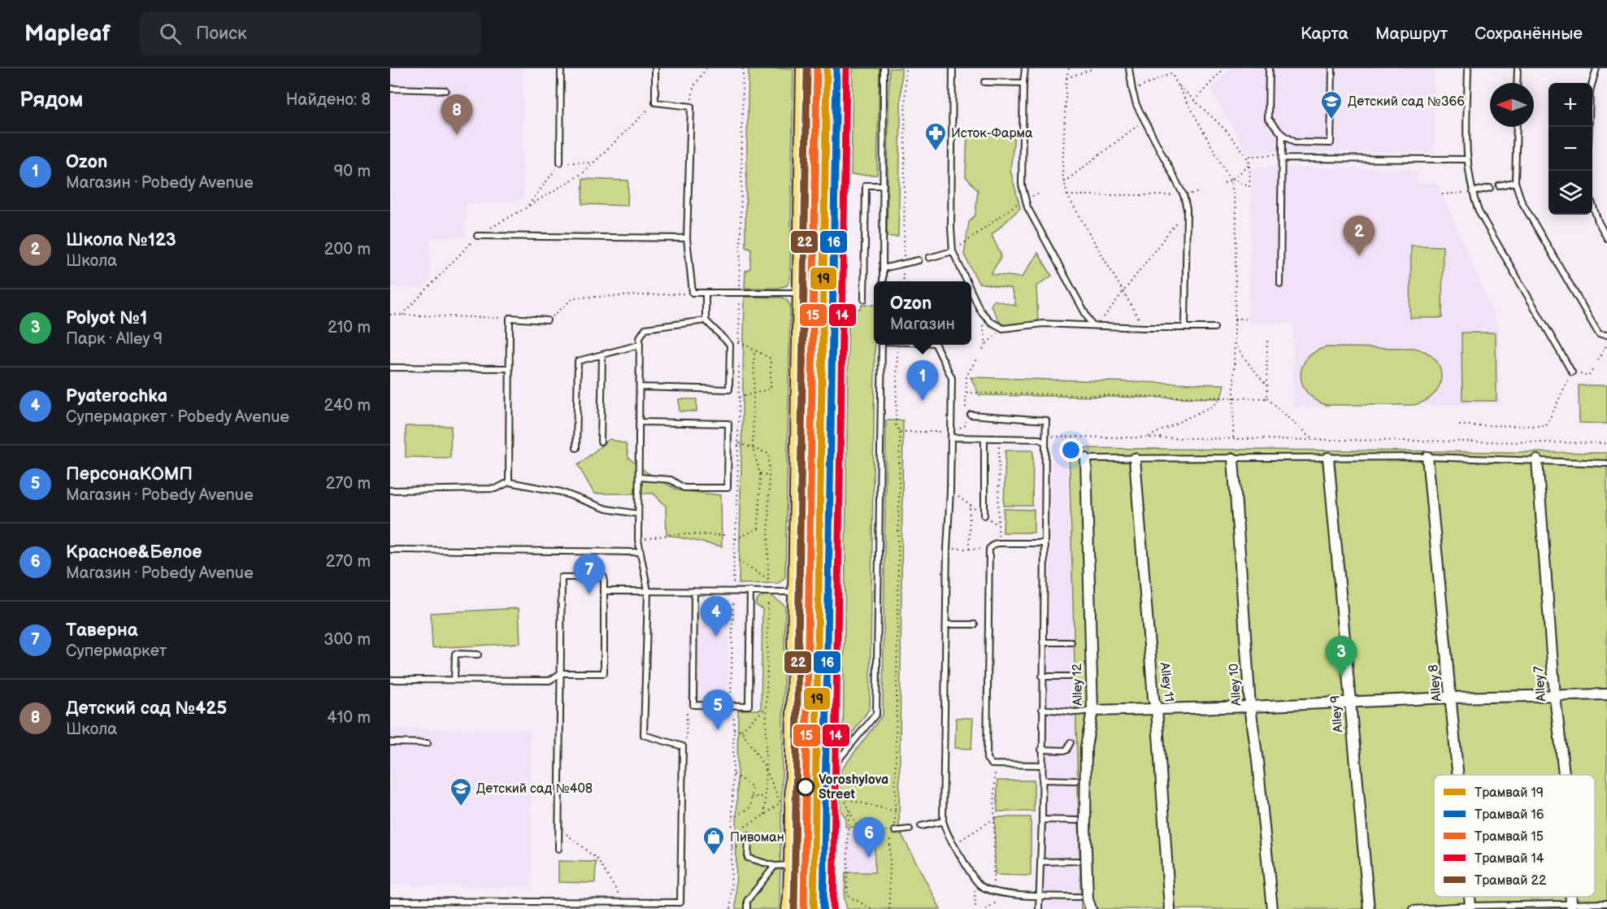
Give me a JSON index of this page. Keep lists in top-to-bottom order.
{
  "streets": {
    "street": [
      "Alley 11",
      "Alley 8",
      "Alley 7",
      "Alley 12",
      "Alley 10",
      "Alley 9"
    ]
  },
  "places": {
    "school or university": ["Детский сад №366", "Детский сад №408"],
    "pharmacy": ["Исток-Фарма"],
    "other": ["Voroshylova Street"],
    "shop": ["Пивоман"]
  },
  "lines": [
    "tram line 19",
    "tram line 16",
    "tram line 15",
    "tram line 14",
    "tram line 22"
  ],
  "legend": [
    "Трамвай 19",
    "Трамвай 16",
    "Трамвай 15",
    "Трамвай 14",
    "Трамвай 22"
  ],
  "north": "left",
  "page": {
    "header": "Mapleaf",
    "search": "Поиск",
    "nav": ["Карта", "Маршрут", "Сохранённые"],
    "heading": ["Рядом", "Найдено: 8"],
    "map_buttons": ["+", "−"],
    "pins": [
      "8",
      "2",
      "1",
      "7",
      "4",
      "3",
      "5",
      "6"
    ],
    "list": [
      {
        "mark": "1",
        "name": "Ozon",
        "note": "Магазин · Pobedy Avenue",
        "value": "90 m"
      },
      {
        "mark": "2",
        "name": "Школа №123",
        "note": "Школа",
        "value": "200 m"
      },
      {
        "mark": "3",
        "name": "Polyot №1",
        "note": "Парк · Alley 9",
        "value": "210 m"
      },
      {
        "mark": "4",
        "name": "Pyaterochka",
        "note": "Супермаркет · Pobedy Avenue",
        "value": "240 m"
      },
      {
        "mark": "5",
        "name": "ПерсонаКОМП",
        "note": "Магазин · Pobedy Avenue",
        "value": "270 m"
      },
      {
        "mark": "6",
        "name": "Красное&Белое",
        "note": "Магазин · Pobedy Avenue",
        "value": "270 m"
      },
      {
        "mark": "7",
        "name": "Таверна",
        "note": "Супермаркет",
        "value": "300 m"
      },
      {
        "mark": "8",
        "name": "Детский сад №425",
        "note": "Школа",
        "value": "410 m"
      }
    ],
    "popup": ["Ozon", "Магазин"]
  }
}
